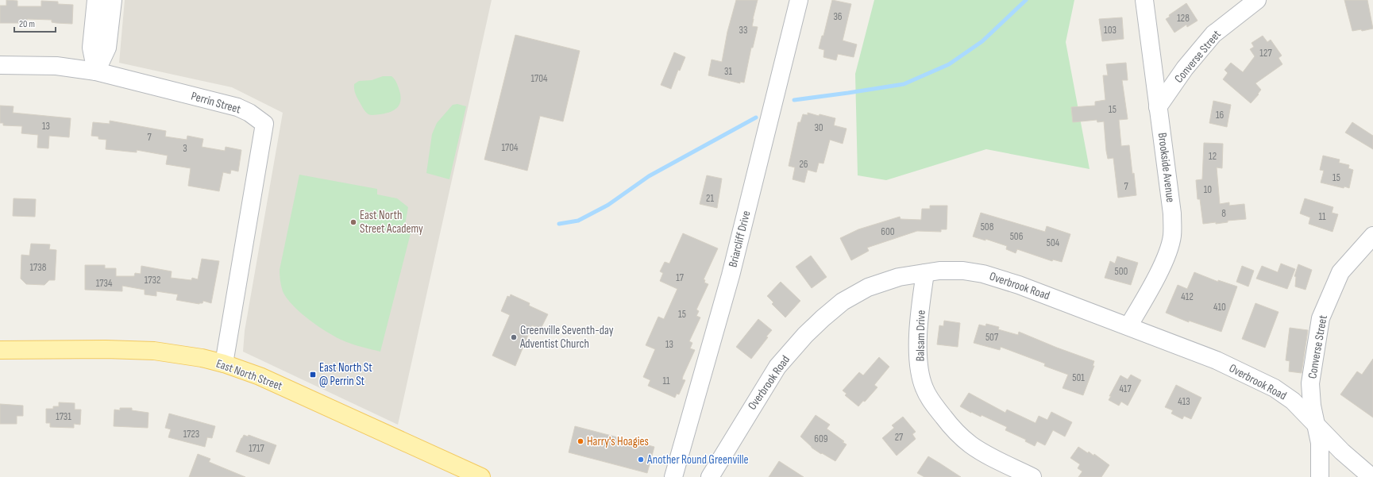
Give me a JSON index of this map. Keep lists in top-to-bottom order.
{
  "streets": {
    "main road": ["East North Street"],
    "street": [
      "Converse Street",
      "Perrin Street",
      "Brookside Avenue",
      "Briarcliff Drive",
      "Overbrook Road",
      "Balsam Drive"
    ]
  },
  "crossings": [
    ["Converse Street", "Brookside Avenue"],
    ["Converse Street", "Overbrook Road"],
    ["Perrin Street", "East North Street"],
    ["Brookside Avenue", "Overbrook Road"],
    ["Overbrook Road", "Balsam Drive"]
  ],
  "places": {
    "other": [
      "East North Street Academy",
      "Greenville Seventh-day Adventist Church",
      "Harry's Hoagies",
      "Another Round Greenville"
    ],
    "transit": ["East North St @ Perrin St"]
  },
  "house_numbers": [
    "36",
    "128",
    "33",
    "103",
    "127",
    "31",
    "1704",
    "15",
    "16",
    "13",
    "30",
    "7",
    "1704",
    "3",
    "12",
    "26",
    "15",
    "7",
    "10",
    "21",
    "8",
    "11",
    "508",
    "600",
    "506",
    "504",
    "1738",
    "500",
    "17",
    "1732",
    "1734",
    "412",
    "410",
    "15",
    "507",
    "13",
    "501",
    "11",
    "417",
    "413",
    "1731",
    "1723",
    "27",
    "609",
    "1717"
  ],
  "scale_bar": "20 m"
}
